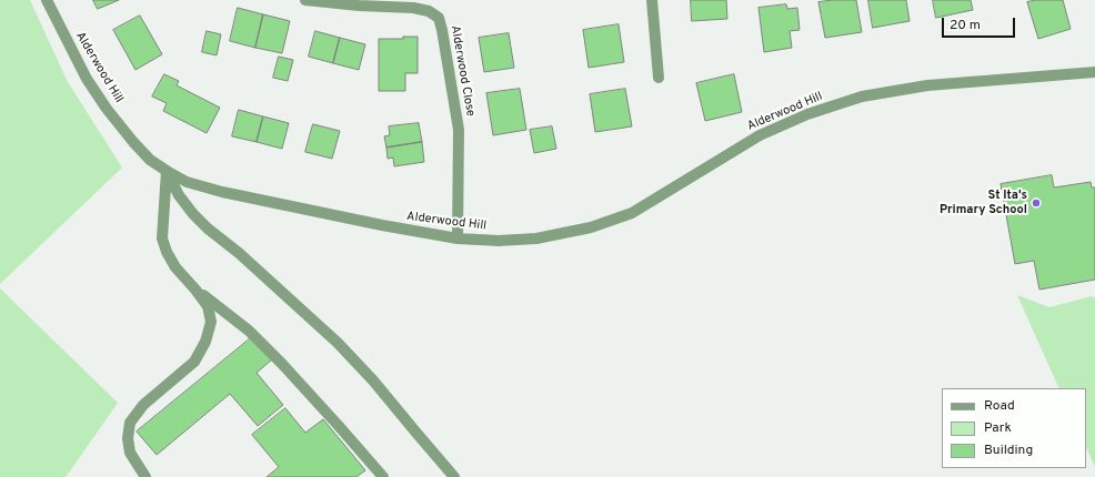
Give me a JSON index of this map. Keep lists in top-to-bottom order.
{
  "streets": {
    "street": ["Alderwood Hill", "Alderwood Close"]
  },
  "crossings": [
    ["Alderwood Hill", "Alderwood Close"]
  ],
  "places": ["St Ita's Primary School"],
  "legend": ["Road", "Park", "Building"],
  "scale_bar": "20 m"
}
